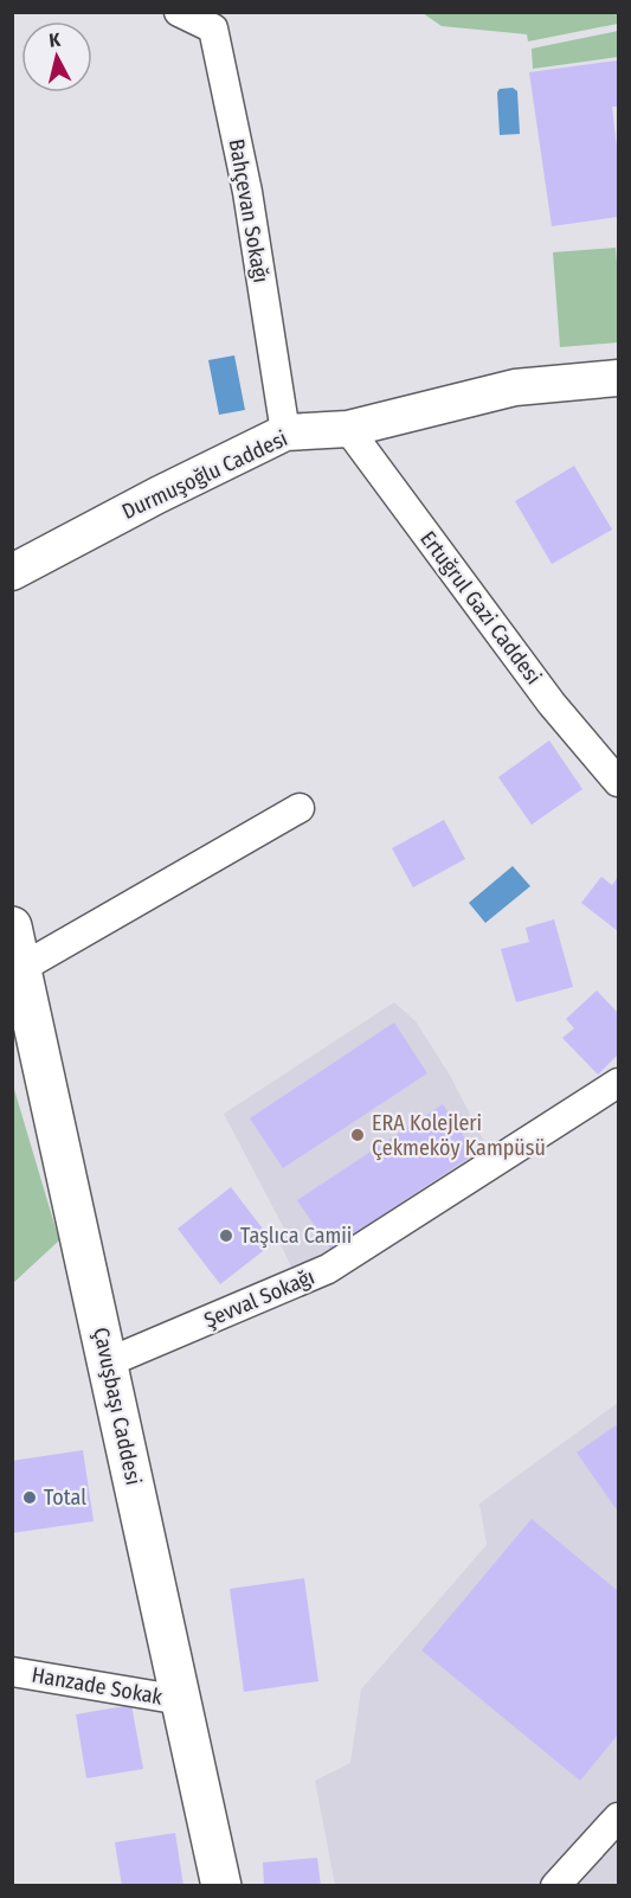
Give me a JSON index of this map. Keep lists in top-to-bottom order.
{
  "streets": {
    "main road": ["Çavuşbaşı Caddesi"],
    "street": [
      "Bahçevan Sokağı",
      "Durmuşoğlu Caddesi",
      "Ertuğrul Gazi Caddesi",
      "Şevval Sokağı",
      "Hanzade Sokak"
    ]
  },
  "crossings": [
    ["Bahçevan Sokağı", "Durmuşoğlu Caddesi"],
    ["Durmuşoğlu Caddesi", "Ertuğrul Gazi Caddesi"],
    ["Şevval Sokağı", "Çavuşbaşı Caddesi"],
    ["Çavuşbaşı Caddesi", "Hanzade Sokak"]
  ],
  "places": ["ERA Kolejleri Çekmeköy Kampüsü", "Taşlıca Camii", "Total"],
  "north": "top"
}
